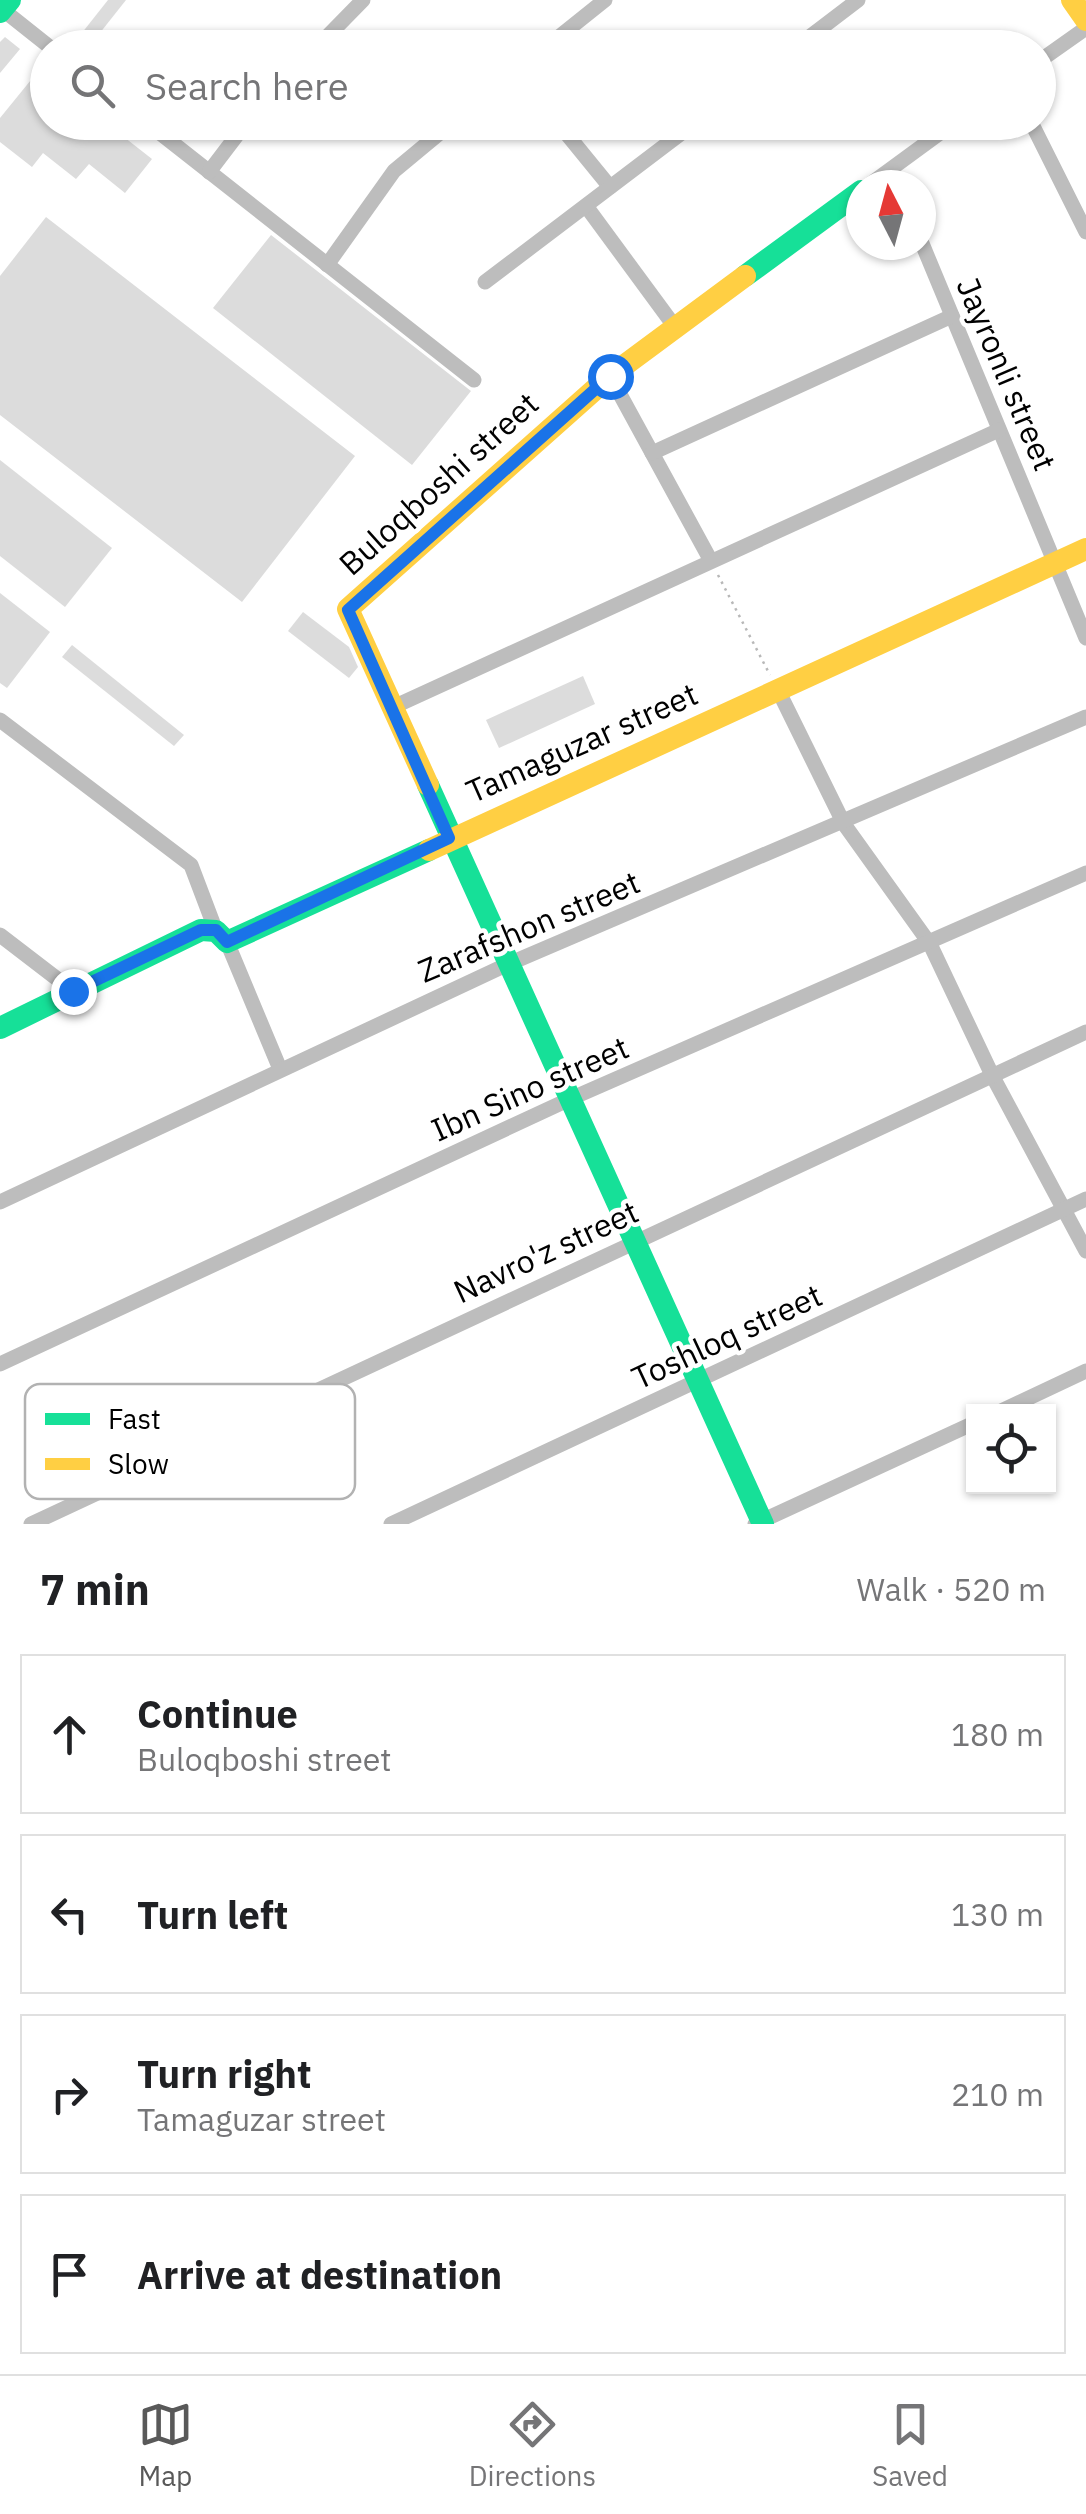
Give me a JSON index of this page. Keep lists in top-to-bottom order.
{
  "streets": {
    "street": [
      "Jayronli street",
      "Buloqboshi street",
      "Tamaguzar street",
      "Zarafshon street",
      "Ibn Sino street",
      "Navro'z street",
      "Toshloq street"
    ]
  },
  "crossings": [
    ["Jayronli street", "Tamaguzar street"]
  ],
  "legend": ["Fast", "Slow"],
  "north": "top",
  "page": {
    "search": "Search here",
    "heading": ["7 min", "Walk · 520 m"],
    "list": [
      ["Continue", "Buloqboshi street", "180 m"],
      ["Turn left", "130 m"],
      ["Turn right", "Tamaguzar street", "210 m"],
      "Arrive at destination"
    ],
    "nav": ["Map", "Directions", "Saved"]
  }
}
